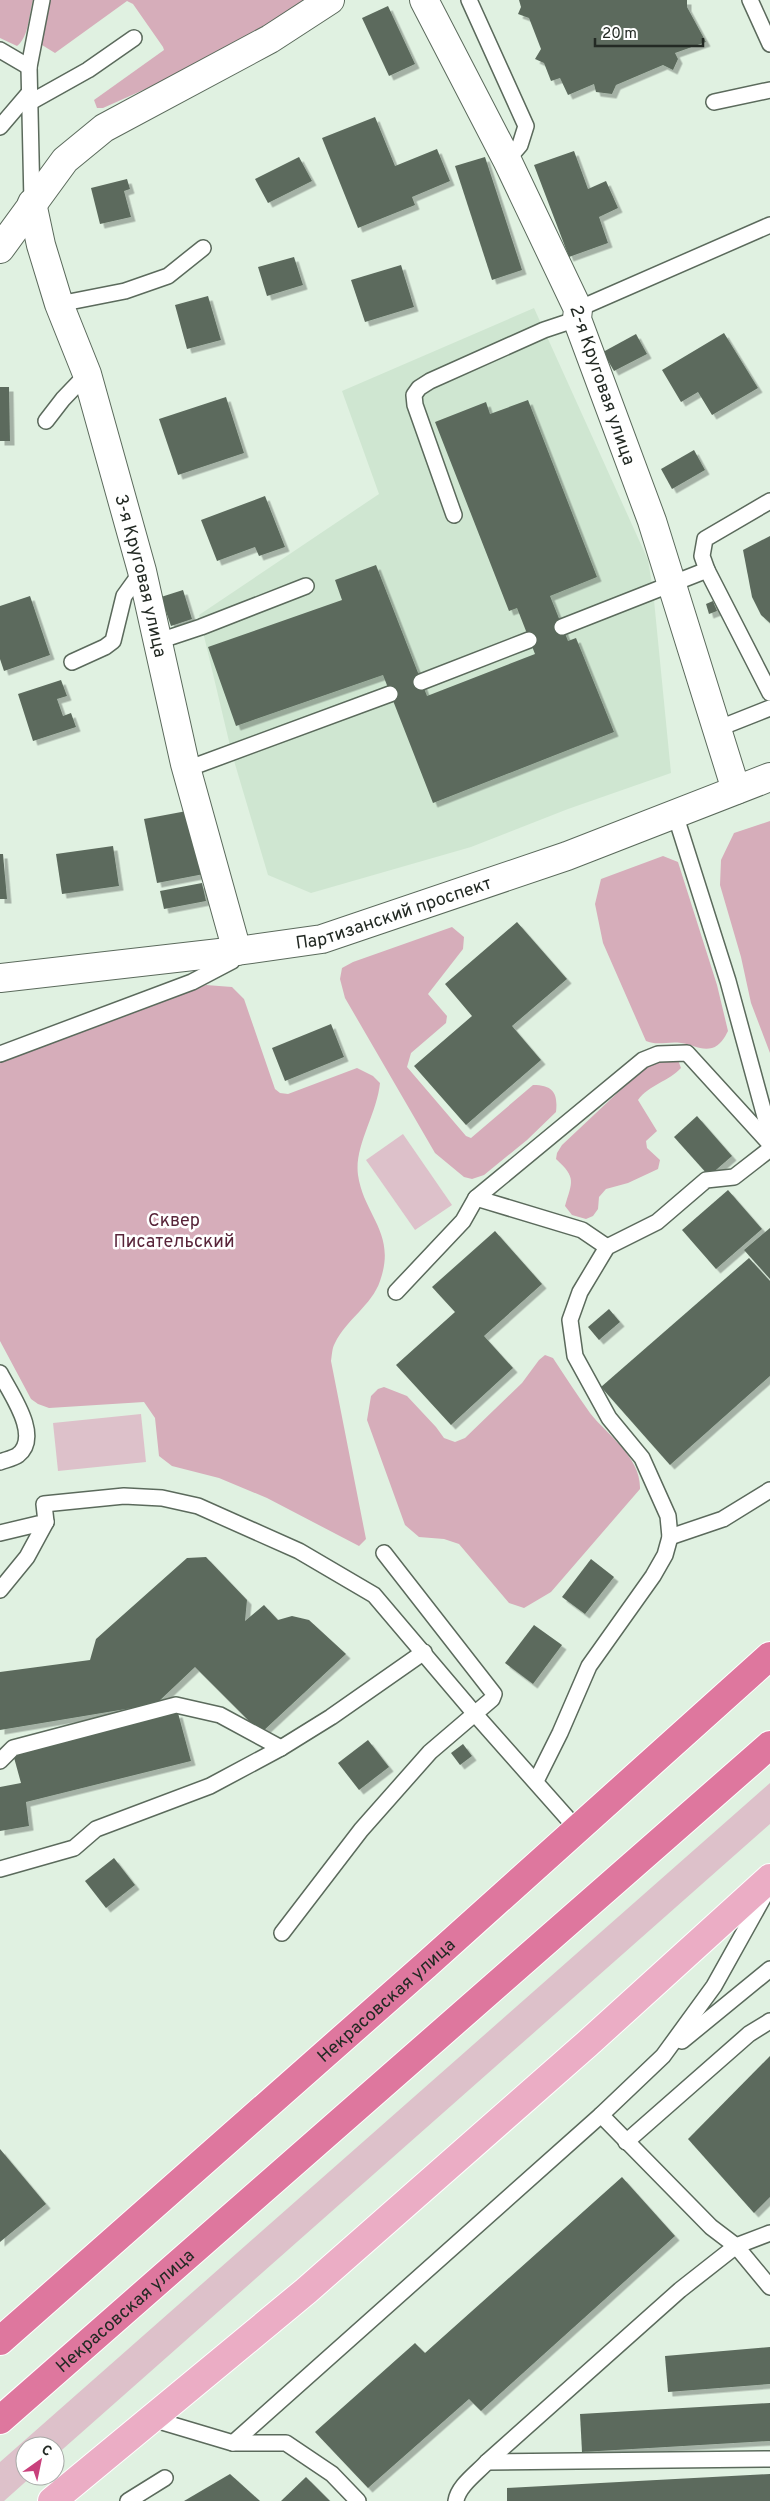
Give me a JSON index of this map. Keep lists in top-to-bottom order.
{
  "streets": {
    "highway": ["Некрасовская улица"],
    "street": ["2-я Круговая улица", "3-я Круговая улица", "Партизанский проспект"]
  },
  "crossings": [
    ["2-я Круговая улица", "Партизанский проспект"],
    ["3-я Круговая улица", "Партизанский проспект"]
  ],
  "parks": ["Cквер Писательский"],
  "scale_bar": "20 m",
  "north": "top right"
}
